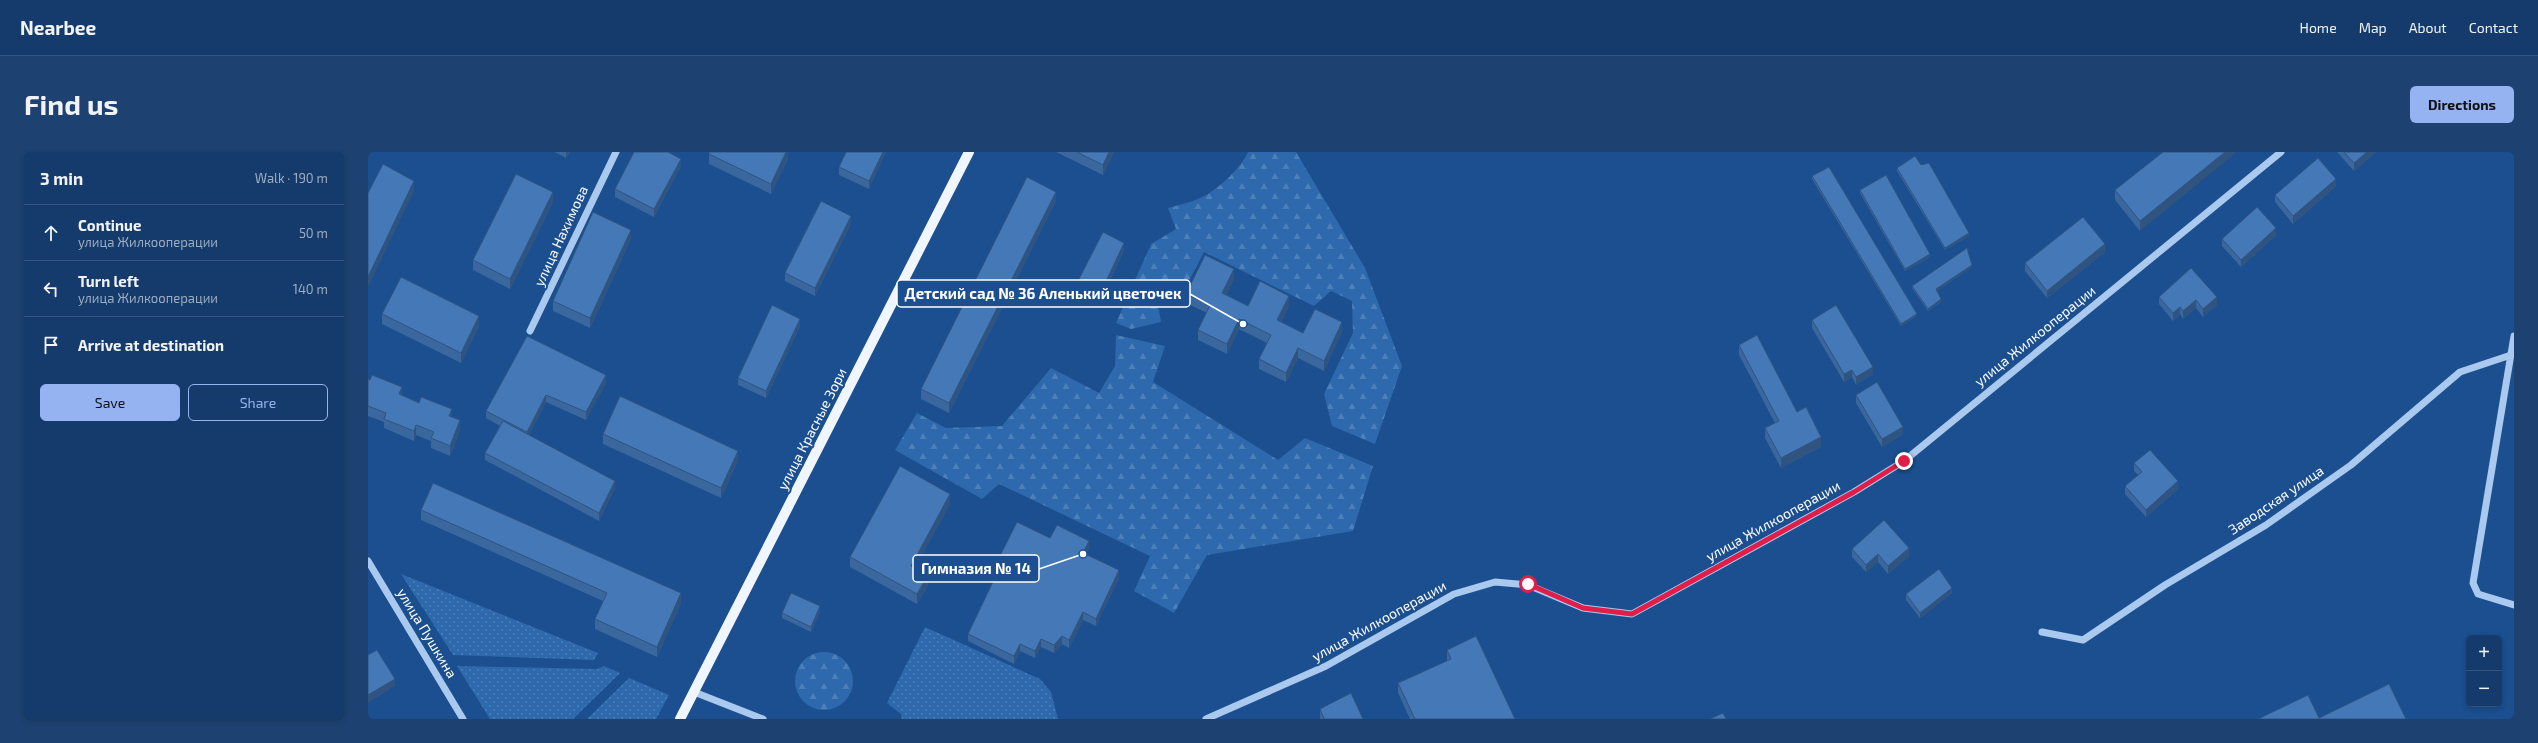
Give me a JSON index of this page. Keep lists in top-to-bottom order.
{
  "streets": {
    "main road": ["улица Красные Зори"],
    "street": [
      "улица Нахимова",
      "улица Жилкооперации",
      "Заводская улица",
      "улица Пушкина"
    ]
  },
  "places": ["Детский сад № 36 Аленький цветочек", "Гимназия № 14"],
  "page": {
    "header": "Nearbee",
    "nav": [
      "Home",
      "Map",
      "About",
      "Contact"
    ],
    "buttons": [
      "Directions",
      ["Save", "Share"]
    ],
    "title": "Find us",
    "heading": ["3 min", "Walk · 190 m"],
    "list": [
      ["Continue", "улица Жилкооперации", "50 m"],
      ["Turn left", "улица Жилкооперации", "140 m"],
      "Arrive at destination"
    ],
    "map_buttons": ["+", "−"]
  }
}
